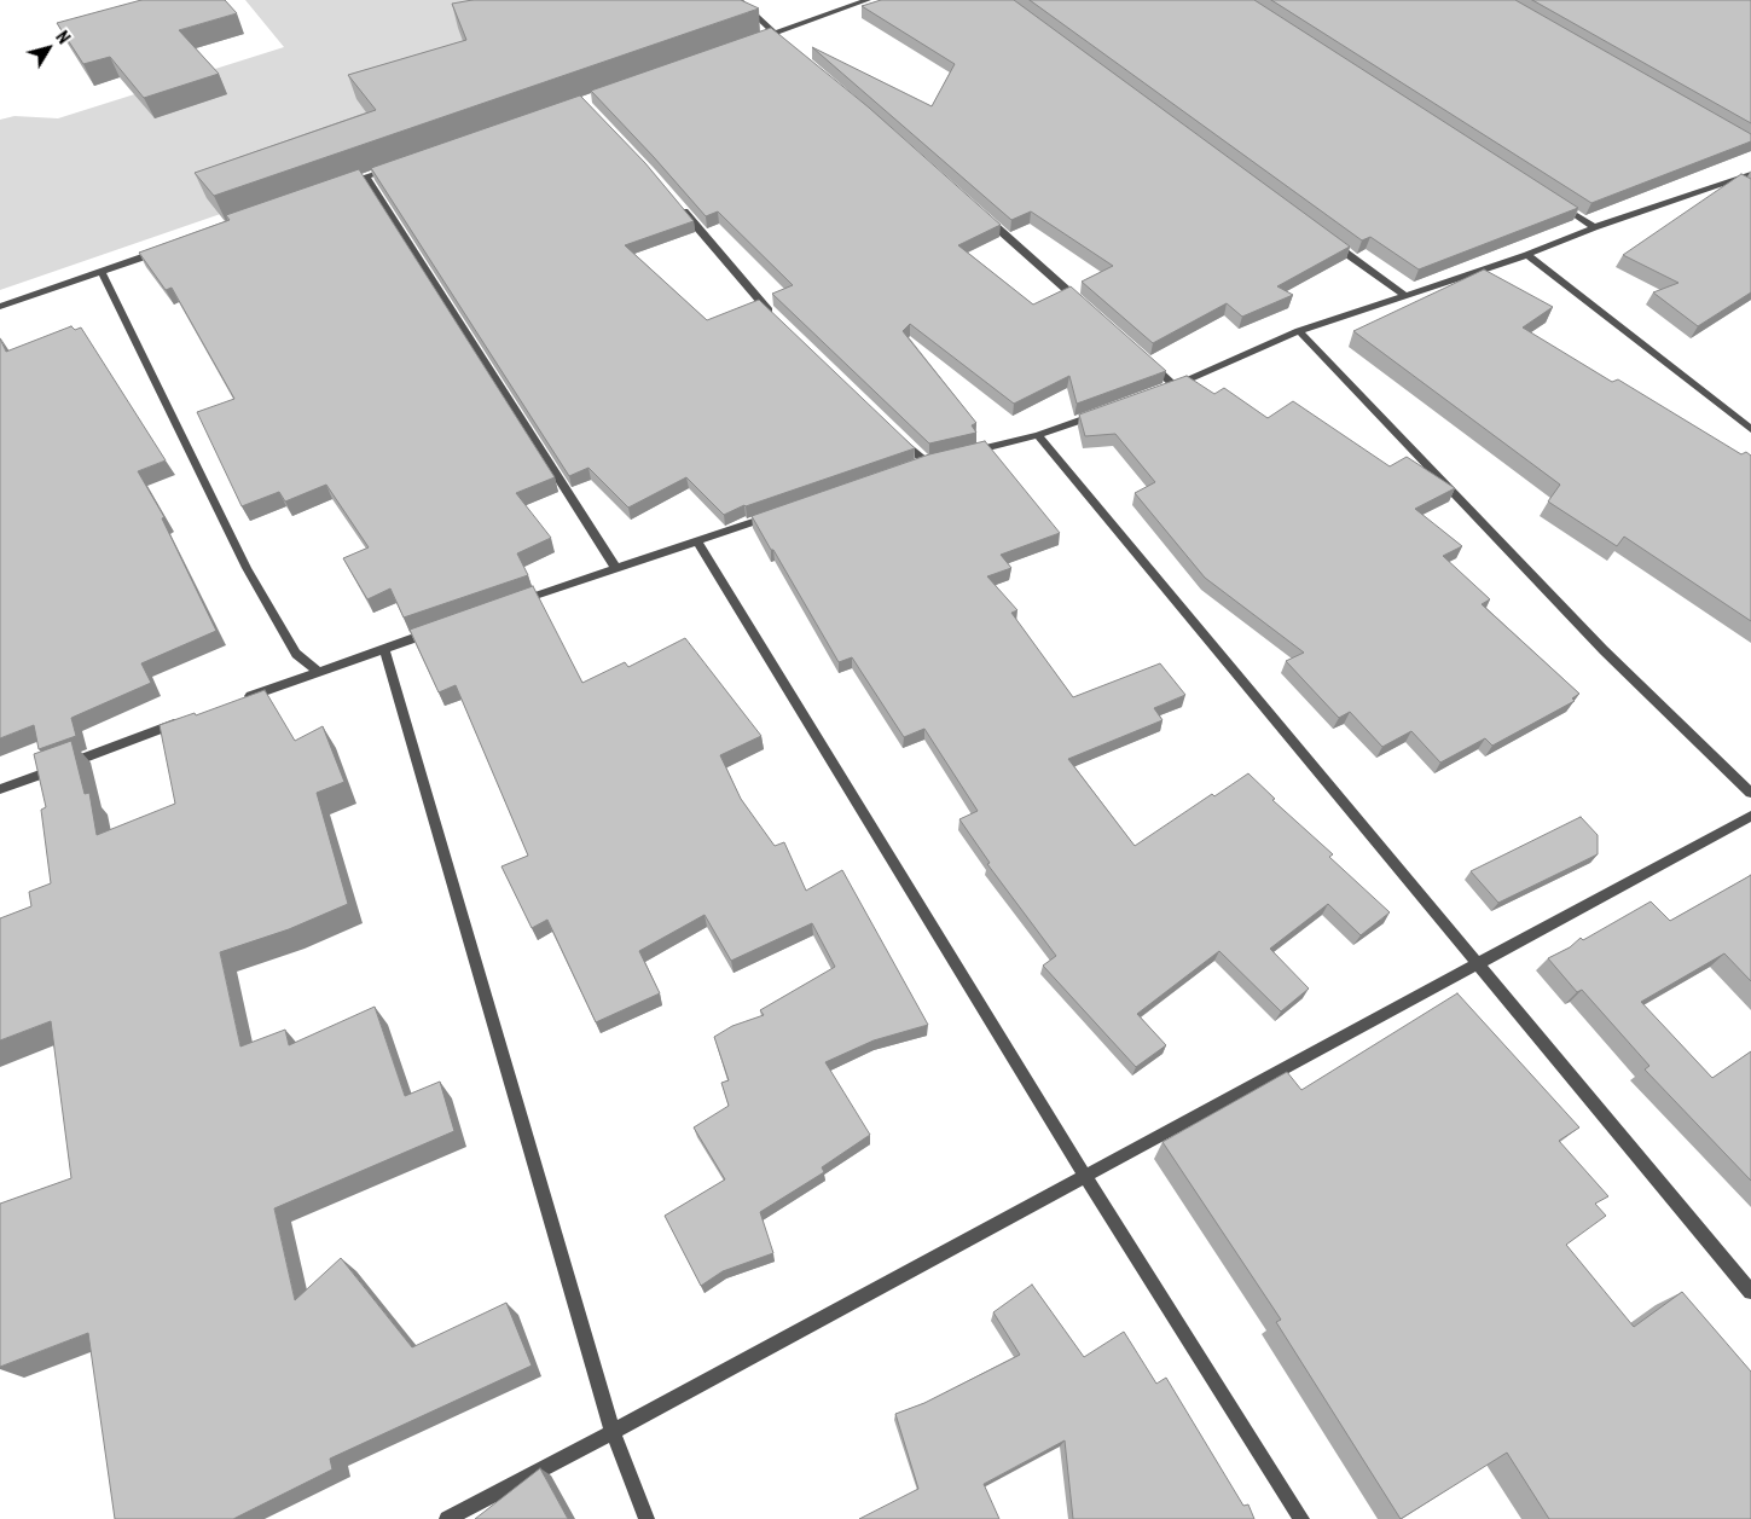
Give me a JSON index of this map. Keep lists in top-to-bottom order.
{
  "north": "top right"
}
